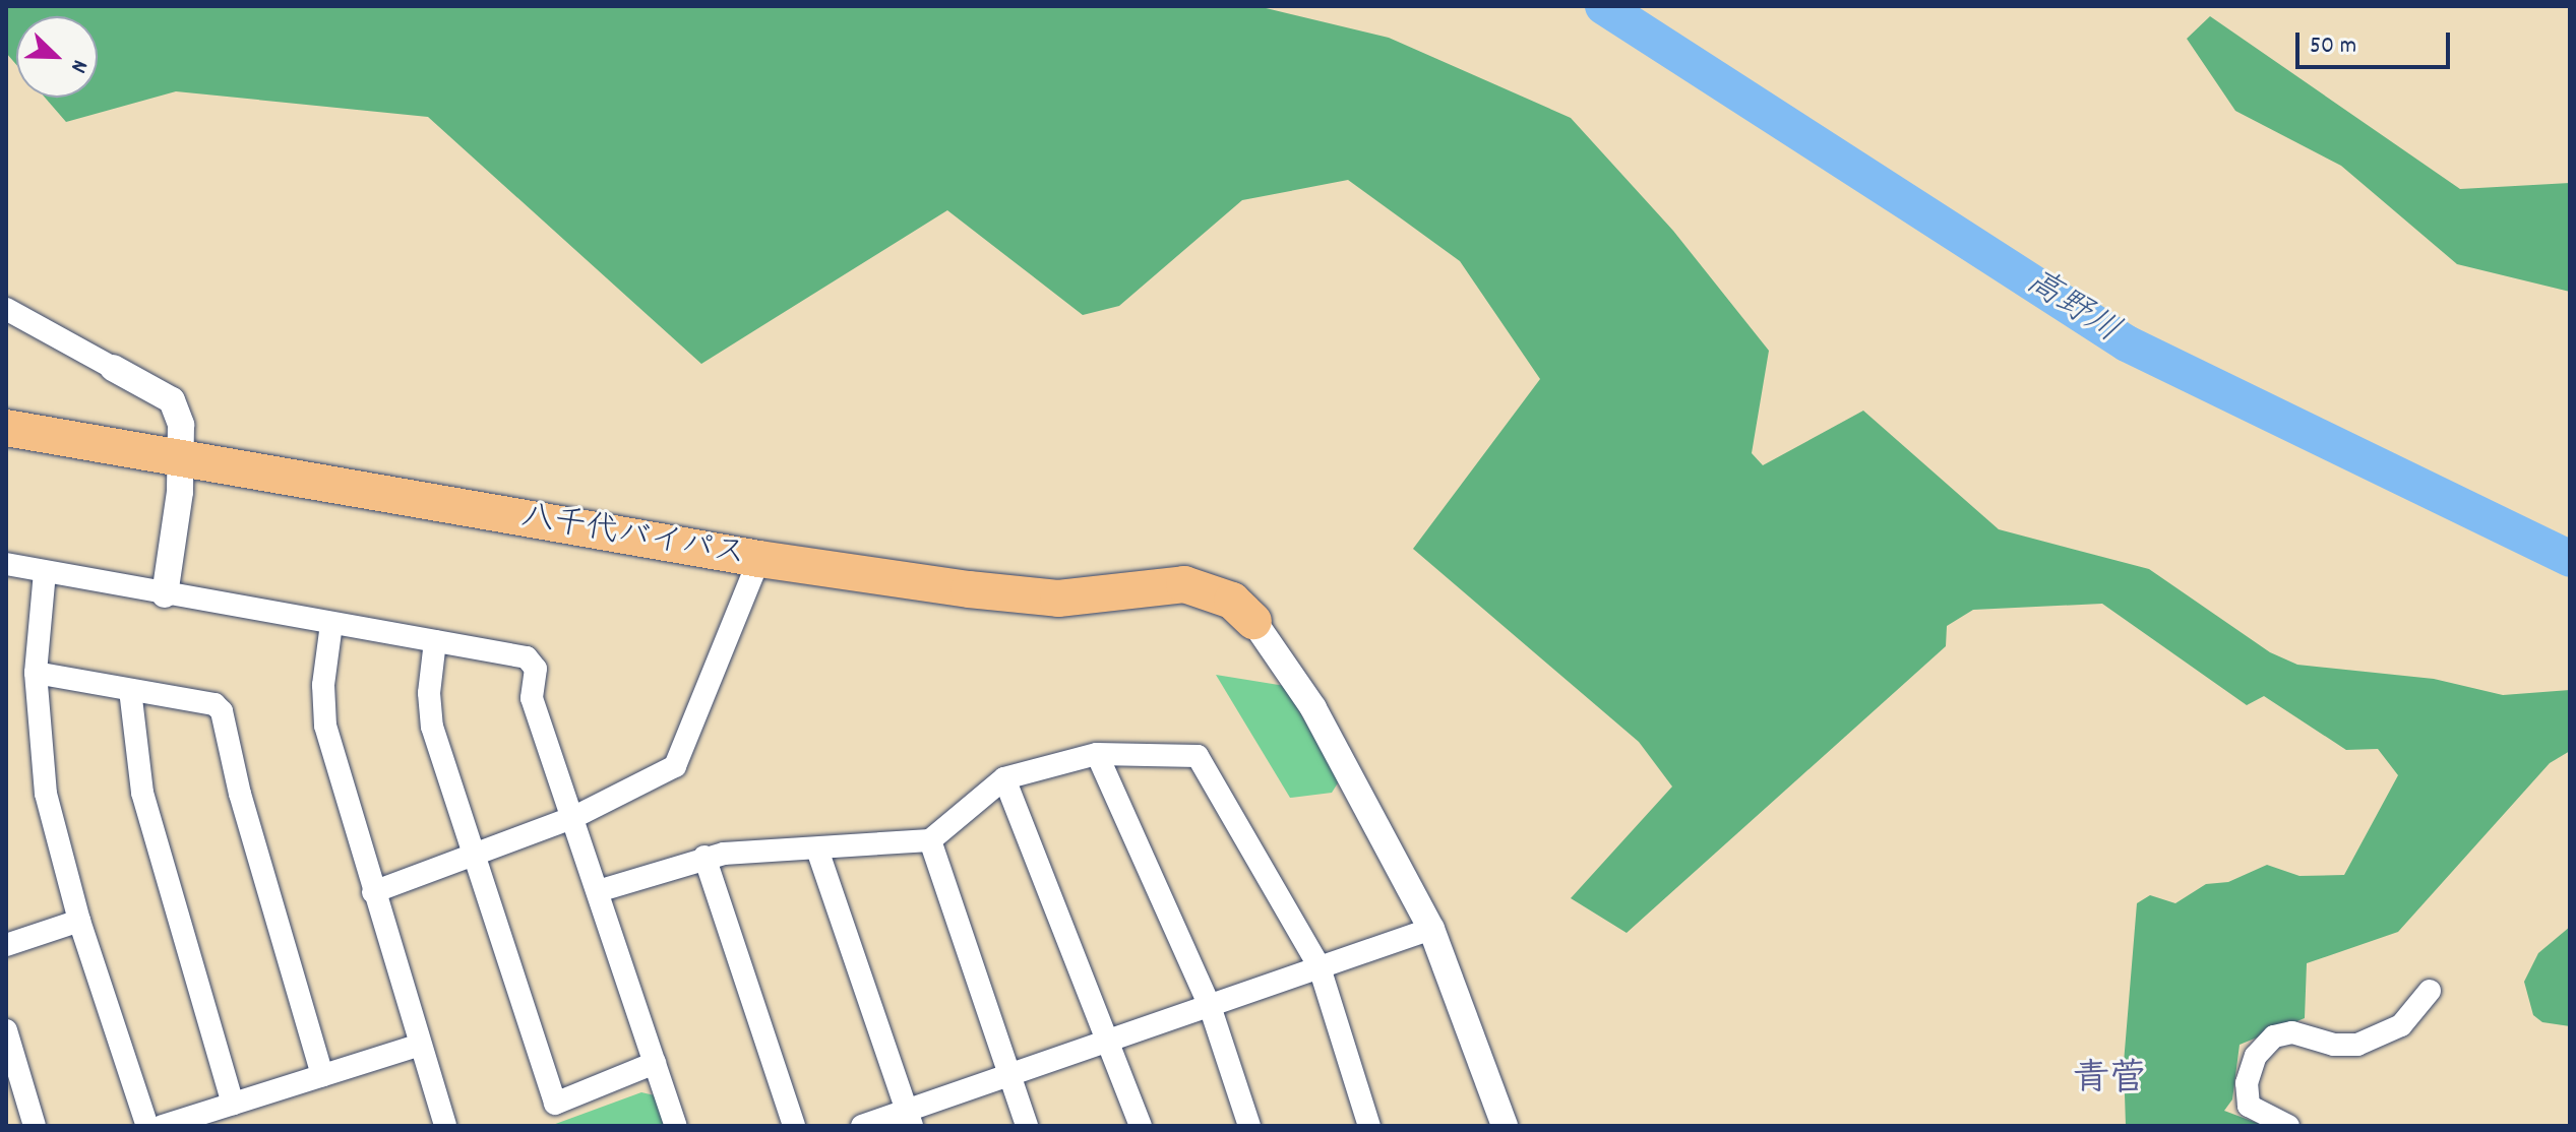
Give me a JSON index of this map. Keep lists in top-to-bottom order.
{
  "streets": {
    "highway": ["八千代バイパス"]
  },
  "districts": ["青菅"],
  "water": ["高野川"],
  "scale_bar": "50 m",
  "north": "bottom right"
}
